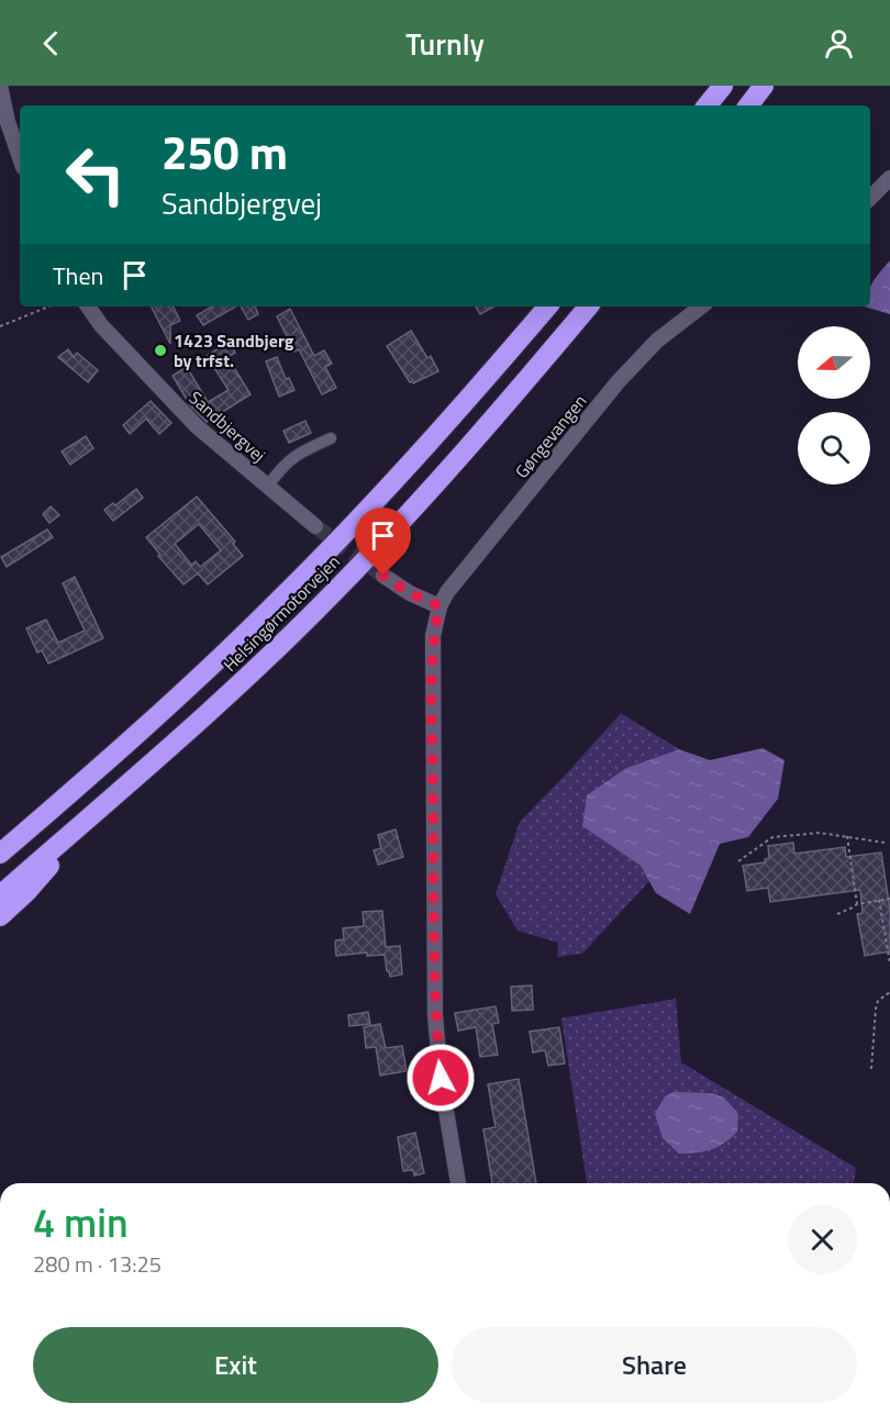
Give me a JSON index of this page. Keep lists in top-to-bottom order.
{
  "streets": {
    "highway": ["Helsingørmotorvejen"],
    "street": ["Sandbjergvej", "Gøngevangen"]
  },
  "places": ["1423 Sandbjerg by trfst."],
  "north": "left",
  "page": {
    "header": "Turnly",
    "turn": ["250 m", "Sandbjergvej"],
    "then": "Then",
    "heading": ["4 min", "280 m · 13:25"],
    "buttons": ["Exit", "Share"]
  }
}
